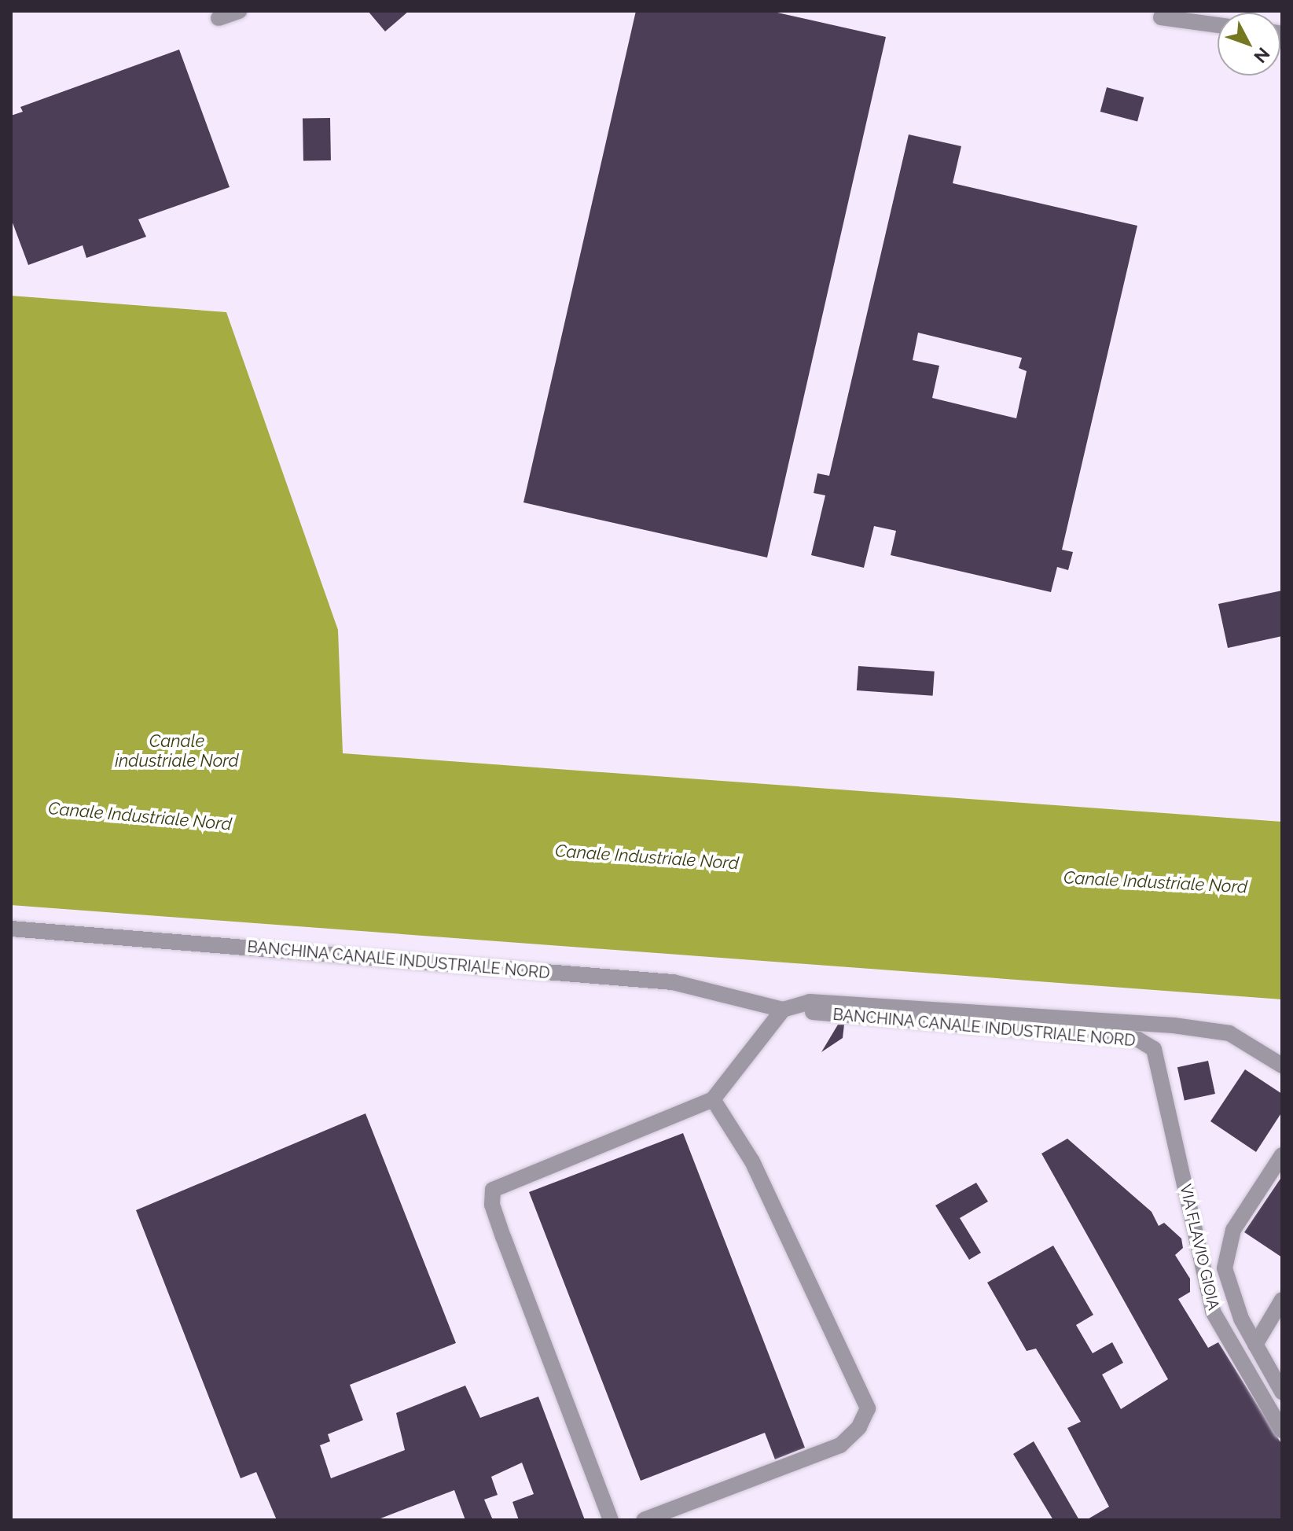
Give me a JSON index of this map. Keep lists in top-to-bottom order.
{
  "streets": {
    "street": ["BANCHINA CANALE INDUSTRIALE NORD", "VIA FLAVIO GIOIA"]
  },
  "crossings": [
    ["BANCHINA CANALE INDUSTRIALE NORD", "VIA FLAVIO GIOIA"]
  ],
  "water": ["Canale industriale Nord", "Canale Industriale Nord"],
  "north": "bottom right"
}
